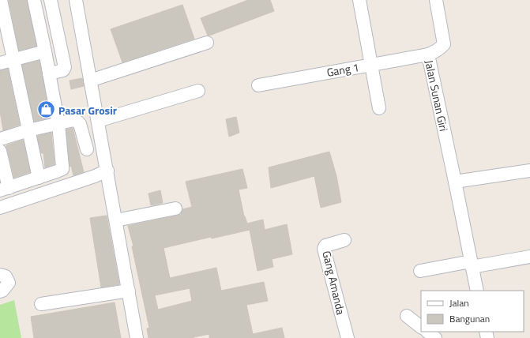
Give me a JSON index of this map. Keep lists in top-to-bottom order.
{
  "streets": {
    "street": ["Gang 1", "Jalan Sunan Giri", "Gang Amanda"]
  },
  "crossings": [
    ["Gang 1", "Jalan Sunan Giri"]
  ],
  "places": {
    "shop": ["Pasar Grosir"]
  },
  "legend": ["Jalan", "Bangunan"]
}
